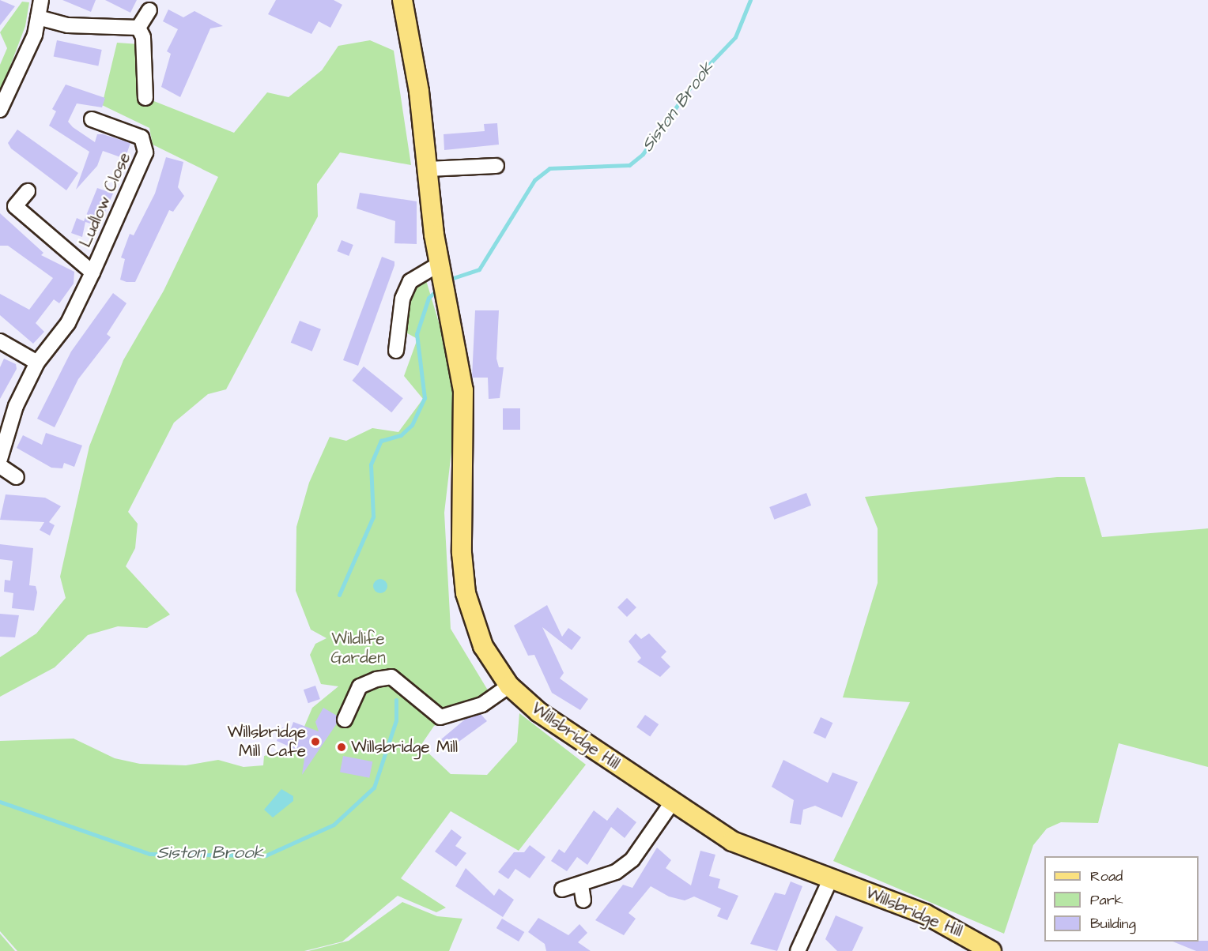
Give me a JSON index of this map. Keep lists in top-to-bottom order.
{
  "streets": {
    "main road": ["Willsbridge Hill"],
    "street": ["Ludlow Close"]
  },
  "water": ["Siston Brook"],
  "parks": ["Wildlife Garden"],
  "places": ["Willsbridge Mill Cafe", "Willsbridge Mill"],
  "legend": ["Road", "Park", "Building"]
}
